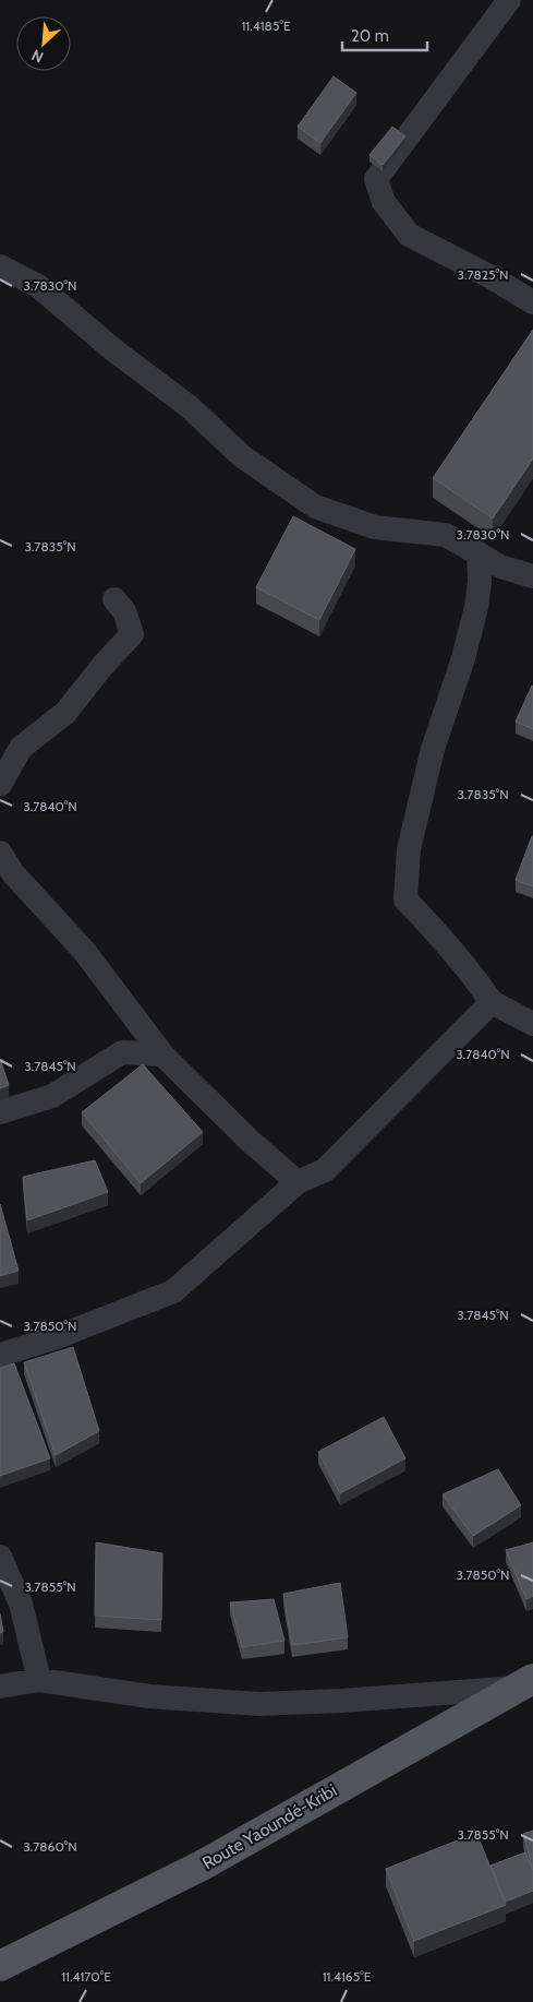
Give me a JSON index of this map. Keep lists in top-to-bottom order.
{
  "streets": {
    "main road": ["Route Yaoundé-Kribi"]
  },
  "scale_bar": "20 m",
  "north": "bottom left",
  "coordinates": [
    "11.4185°E",
    "3.7825°N",
    "3.7830°N",
    "3.7835°N",
    "3.7840°N",
    "3.7845°N",
    "3.7850°N",
    "3.7855°N",
    "3.7860°N",
    "11.4170°E",
    "11.4165°E"
  ]
}
